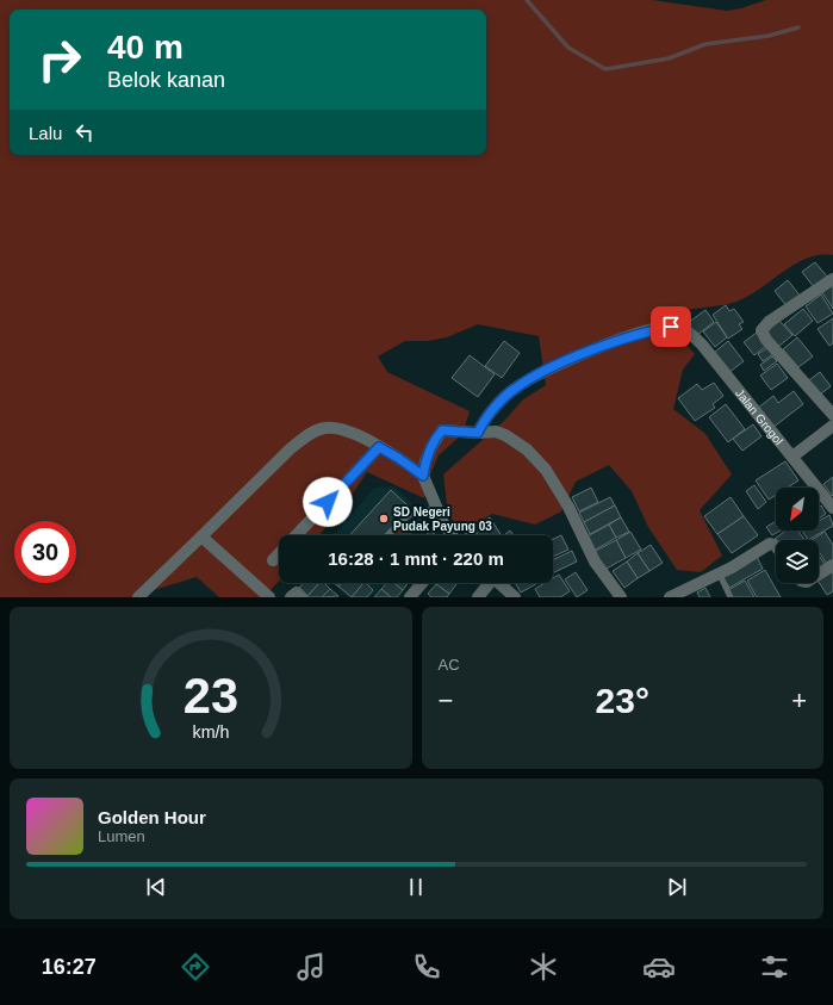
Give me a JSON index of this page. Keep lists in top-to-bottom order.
{
  "streets": {
    "street": ["Jalan Grogol"]
  },
  "places": ["SD Negeri Pudak Payung 03"],
  "north": "bottom left",
  "page": {
    "turn": ["40 m", "Belok kanan"],
    "then": "Lalu",
    "limit": "30",
    "trip": "16:28 · 1 mnt · 220 m",
    "tile": "AC",
    "heat": ["−", "23°", "+"],
    "song": ["Golden Hour", "Lumen"],
    "tabs": "16:27",
    "gauge": ["23", "km/h"]
  }
}
